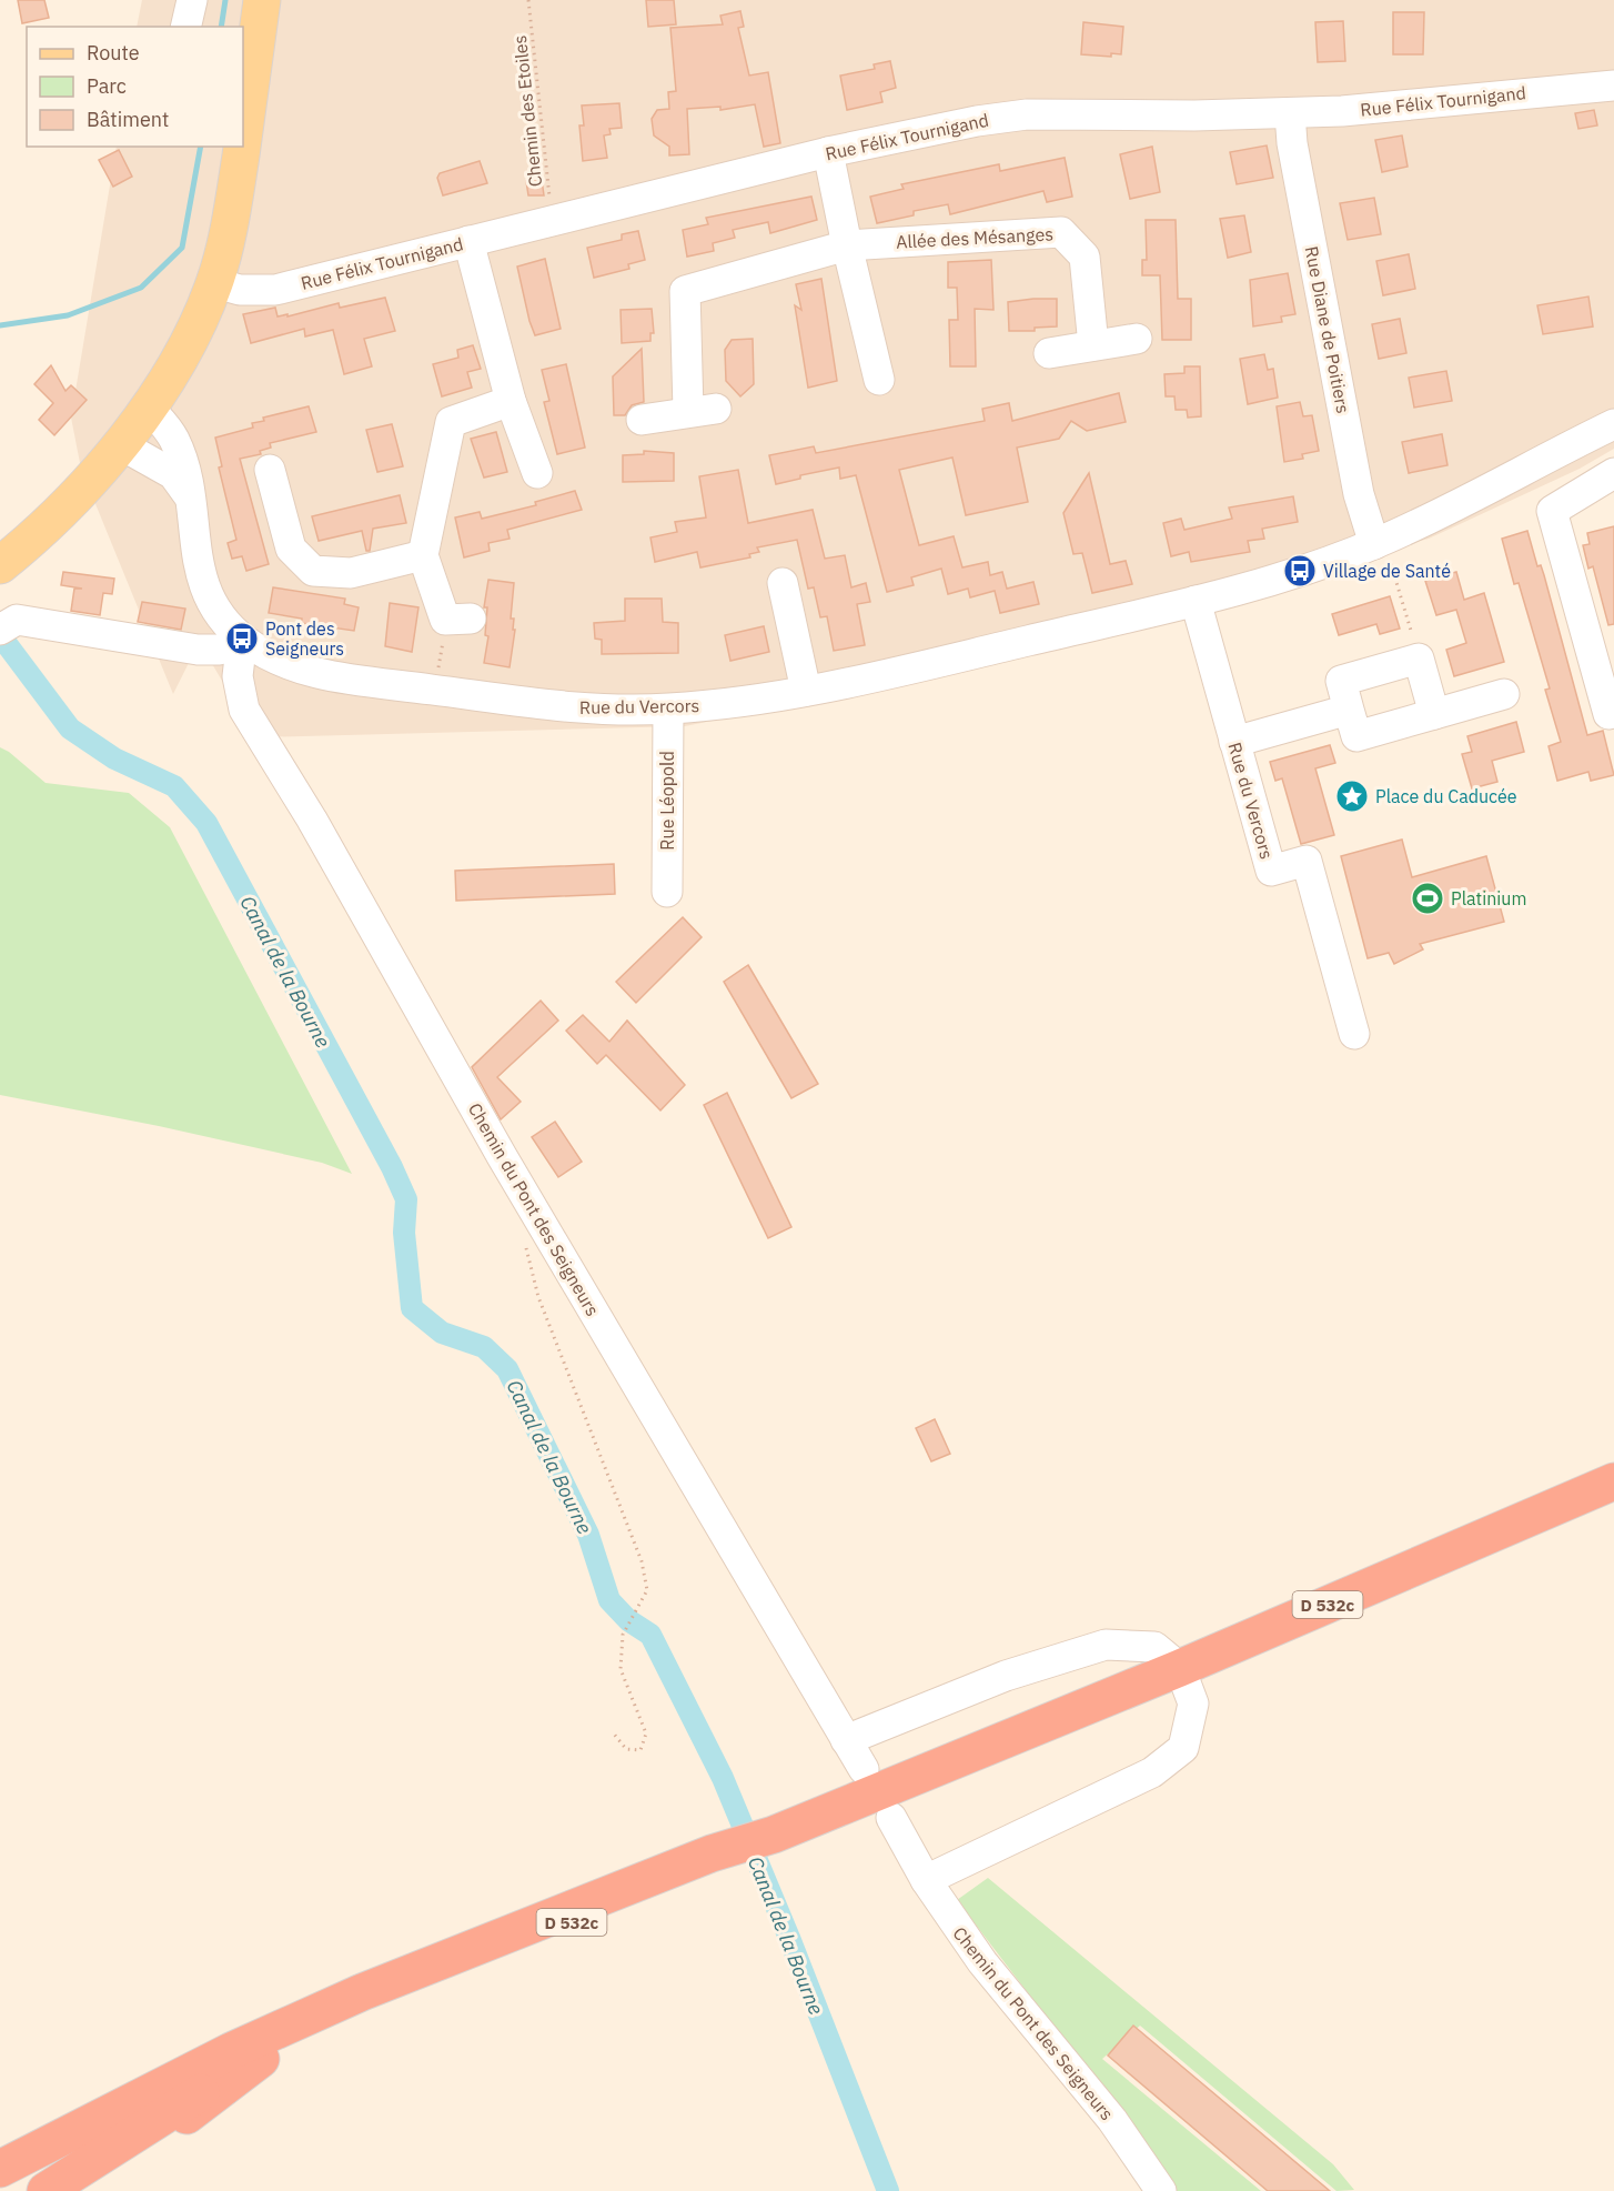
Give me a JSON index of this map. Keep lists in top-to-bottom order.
{
  "streets": {
    "highway": ["D 532c"],
    "street": [
      "Rue Félix Tournigand",
      "Allée des Mésanges",
      "Rue Diane de Poitiers",
      "Rue du Vercors",
      "Rue Léopold",
      "Chemin du Pont des Seigneurs"
    ],
    "path": ["Chemin des Etoiles"]
  },
  "crossings": [
    ["Rue Félix Tournigand", "Chemin des Etoiles"],
    ["Rue Félix Tournigand", "Rue Diane de Poitiers"],
    ["Rue Diane de Poitiers", "Rue du Vercors"],
    ["Rue du Vercors", "Rue Léopold"],
    ["Rue du Vercors", "Chemin du Pont des Seigneurs"]
  ],
  "water": ["Canal de la Bourne"],
  "places": {
    "bus stop": ["Village de Santé", "Pont des Seigneurs"],
    "place": ["Place du Caducée"],
    "sports": ["Platinium"]
  },
  "legend": ["Route", "Parc", "Bâtiment"]
}
